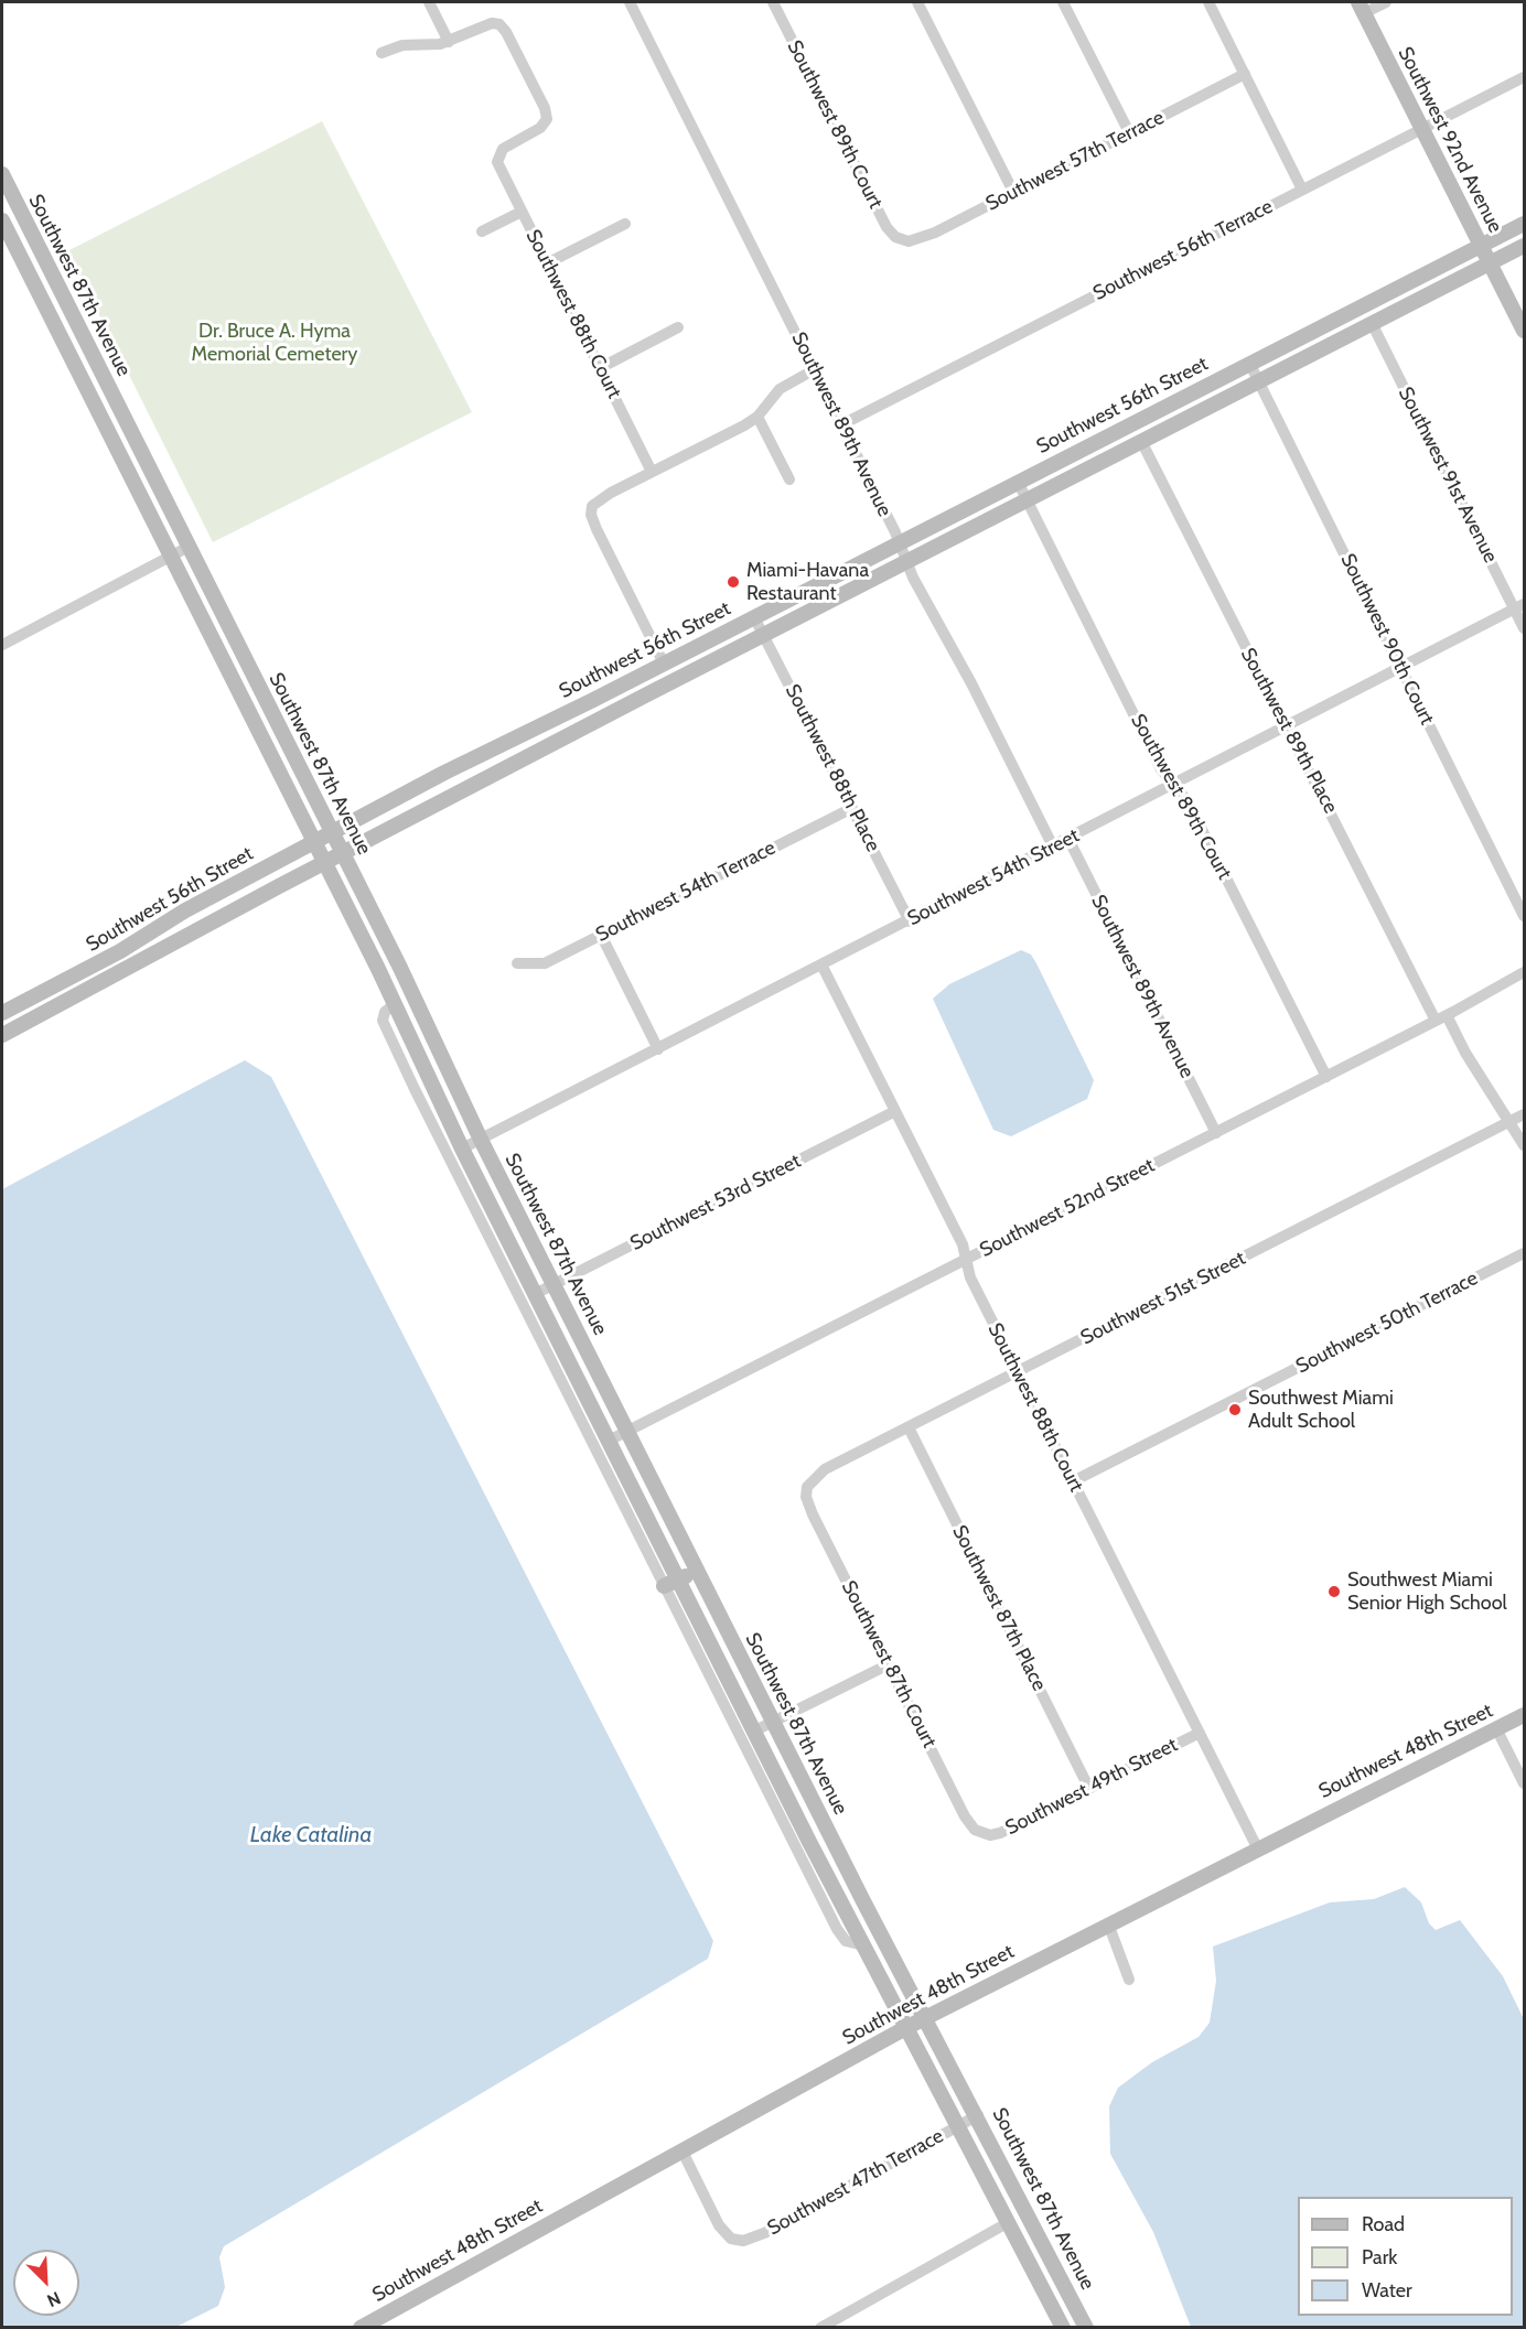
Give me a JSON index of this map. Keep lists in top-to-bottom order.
{
  "streets": {
    "main road": [
      "Southwest 92nd Avenue",
      "Southwest 87th Avenue",
      "Southwest 56th Street",
      "Southwest 48th Street"
    ],
    "street": [
      "Southwest 89th Court",
      "Southwest 57th Terrace",
      "Southwest 56th Terrace",
      "Southwest 88th Court",
      "Southwest 89th Avenue",
      "Southwest 91st Avenue",
      "Southwest 90th Court",
      "Southwest 89th Place",
      "Southwest 88th Place",
      "Southwest 54th Street",
      "Southwest 54th Terrace",
      "Southwest 53rd Street",
      "Southwest 52nd Street",
      "Southwest 51st Street",
      "Southwest 50th Terrace",
      "Southwest 87th Place",
      "Southwest 87th Court",
      "Southwest 49th Street",
      "Southwest 47th Terrace"
    ]
  },
  "crossings": [
    ["Southwest 89th Court", "Southwest 57th Terrace"],
    ["Southwest 89th Court", "Southwest 56th Street"],
    ["Southwest 89th Court", "Southwest 54th Street"],
    ["Southwest 89th Court", "Southwest 52nd Street"],
    ["Southwest 92nd Avenue", "Southwest 56th Terrace"],
    ["Southwest 92nd Avenue", "Southwest 56th Street"],
    ["Southwest 56th Terrace", "Southwest 89th Avenue"],
    ["Southwest 87th Avenue", "Southwest 56th Street"],
    ["Southwest 87th Avenue", "Southwest 54th Street"],
    ["Southwest 87th Avenue", "Southwest 53rd Street"],
    ["Southwest 87th Avenue", "Southwest 52nd Street"],
    ["Southwest 87th Avenue", "Southwest 48th Street"],
    ["Southwest 87th Avenue", "Southwest 47th Terrace"],
    ["Southwest 88th Court", "Southwest 54th Street"],
    ["Southwest 88th Court", "Southwest 53rd Street"],
    ["Southwest 88th Court", "Southwest 52nd Street"],
    ["Southwest 88th Court", "Southwest 51st Street"],
    ["Southwest 88th Court", "Southwest 50th Terrace"],
    ["Southwest 88th Court", "Southwest 48th Street"],
    ["Southwest 88th Court", "Southwest 49th Street"],
    ["Southwest 56th Street", "Southwest 89th Avenue"],
    ["Southwest 56th Street", "Southwest 91st Avenue"],
    ["Southwest 56th Street", "Southwest 90th Court"],
    ["Southwest 56th Street", "Southwest 89th Place"],
    ["Southwest 56th Street", "Southwest 88th Place"],
    ["Southwest 89th Avenue", "Southwest 54th Street"],
    ["Southwest 89th Avenue", "Southwest 52nd Street"],
    ["Southwest 91st Avenue", "Southwest 54th Street"],
    ["Southwest 90th Court", "Southwest 54th Street"],
    ["Southwest 89th Place", "Southwest 54th Street"],
    ["Southwest 89th Place", "Southwest 52nd Street"],
    ["Southwest 89th Place", "Southwest 51st Street"],
    ["Southwest 88th Place", "Southwest 54th Street"],
    ["Southwest 88th Place", "Southwest 54th Terrace"],
    ["Southwest 51st Street", "Southwest 87th Place"],
    ["Southwest 51st Street", "Southwest 87th Court"],
    ["Southwest 87th Place", "Southwest 49th Street"],
    ["Southwest 87th Court", "Southwest 49th Street"],
    ["Southwest 48th Street", "Southwest 47th Terrace"]
  ],
  "water": ["Lake Catalina"],
  "parks": ["Dr. Bruce A. Hyma Memorial Cemetery"],
  "places": ["Miami-Havana Restaurant", "Southwest Miami Adult School", "Southwest Miami Senior High School"],
  "legend": ["Road", "Park", "Water"],
  "north": "bottom right"
}
